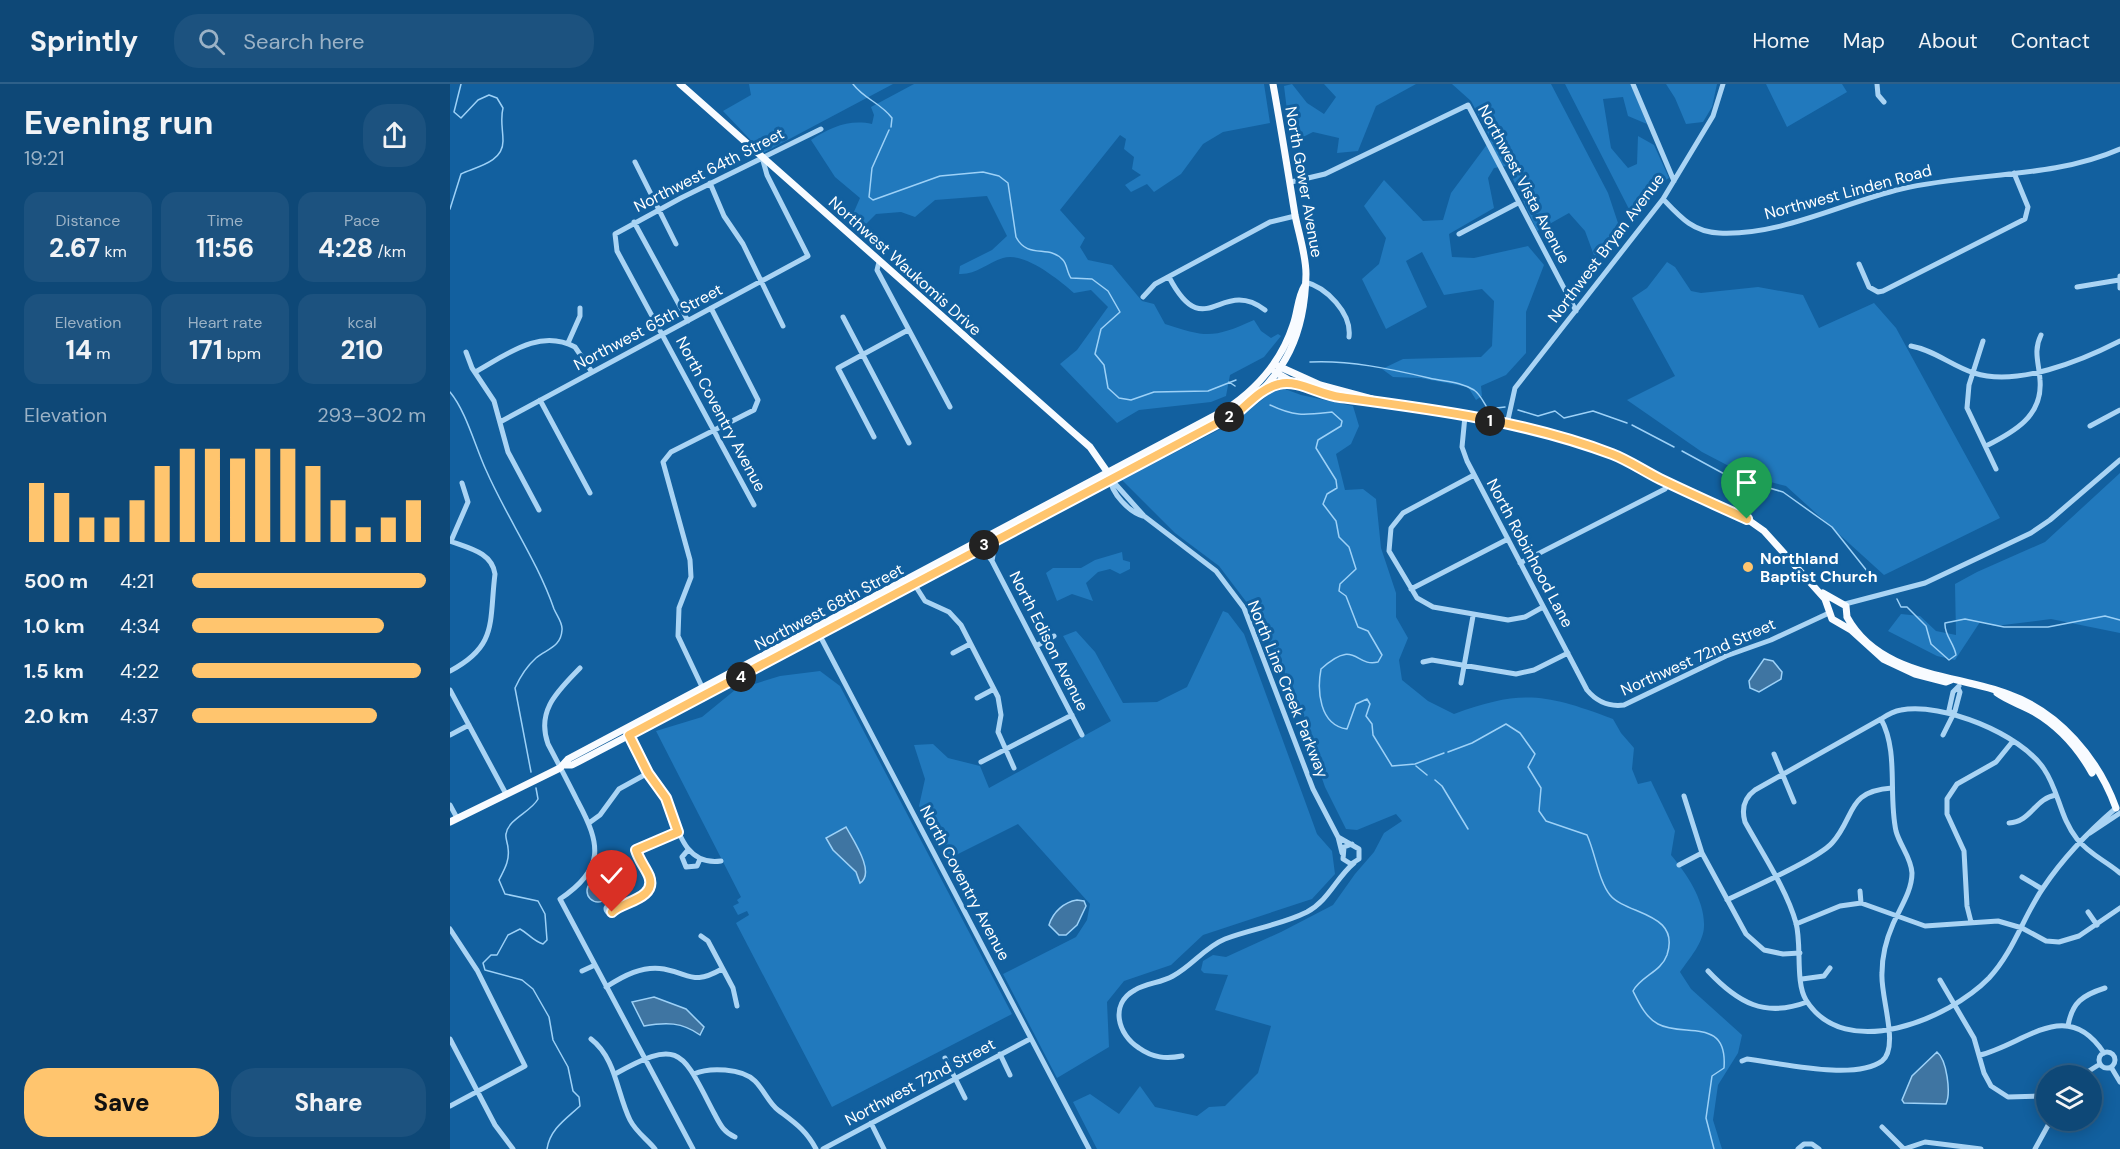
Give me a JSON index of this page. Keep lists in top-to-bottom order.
{
  "streets": {
    "main road": ["North Gower Avenue", "Northwest Waukomis Drive", "Northwest 68th Street"],
    "street": [
      "Northwest 64th Street",
      "Northwest Vista Avenue",
      "Northwest Linden Road",
      "Northwest Bryan Avenue",
      "Northwest 65th Street",
      "North Coventry Avenue",
      "North Robinhood Lane",
      "North Edison Avenue",
      "Northwest 72nd Street",
      "North Line Creek Parkway"
    ]
  },
  "crossings": [
    ["Northwest 64th Street", "Northwest Waukomis Drive"],
    ["Northwest 64th Street", "Northwest 65th Street"],
    ["Northwest 64th Street", "North Coventry Avenue"],
    ["North Gower Avenue", "Northwest Vista Avenue"],
    ["North Gower Avenue", "Northwest Waukomis Drive"],
    ["North Gower Avenue", "Northwest 68th Street"],
    ["North Gower Avenue", "North Line Creek Parkway"],
    ["Northwest Vista Avenue", "Northwest Bryan Avenue"],
    ["Northwest Linden Road", "Northwest Bryan Avenue"],
    ["Northwest Waukomis Drive", "Northwest 65th Street"],
    ["Northwest Waukomis Drive", "Northwest 68th Street"],
    ["Northwest Waukomis Drive", "North Line Creek Parkway"],
    ["Northwest 65th Street", "North Coventry Avenue"],
    ["North Coventry Avenue", "Northwest 68th Street"],
    ["North Coventry Avenue", "Northwest 72nd Street"],
    ["North Robinhood Lane", "Northwest 72nd Street"],
    ["Northwest 68th Street", "North Edison Avenue"],
    ["Northwest 68th Street", "North Line Creek Parkway"]
  ],
  "places": ["Northland Baptist Church"],
  "page": {
    "header": "Sprintly",
    "search": "Search here",
    "nav": [
      "Home",
      "Map",
      "About",
      "Contact"
    ],
    "heading": ["Evening run", "19:21"],
    "stats": [
      ["Distance", "2.67 km"],
      ["Time", "11:56"],
      ["Pace", "4:28 /km"],
      ["Elevation", "14 m"],
      ["Heart rate", "171 bpm"],
      ["kcal", "210"]
    ],
    "chart": ["Elevation", "293–302 m"],
    "pins": [
      "2",
      "1",
      "3",
      "4"
    ],
    "list": [
      {
        "name": "500 m",
        "note": "4:21"
      },
      {
        "name": "1.0 km",
        "note": "4:34"
      },
      {
        "name": "1.5 km",
        "note": "4:22"
      },
      {
        "name": "2.0 km",
        "note": "4:37"
      }
    ],
    "buttons": ["Save", "Share"]
  }
}
